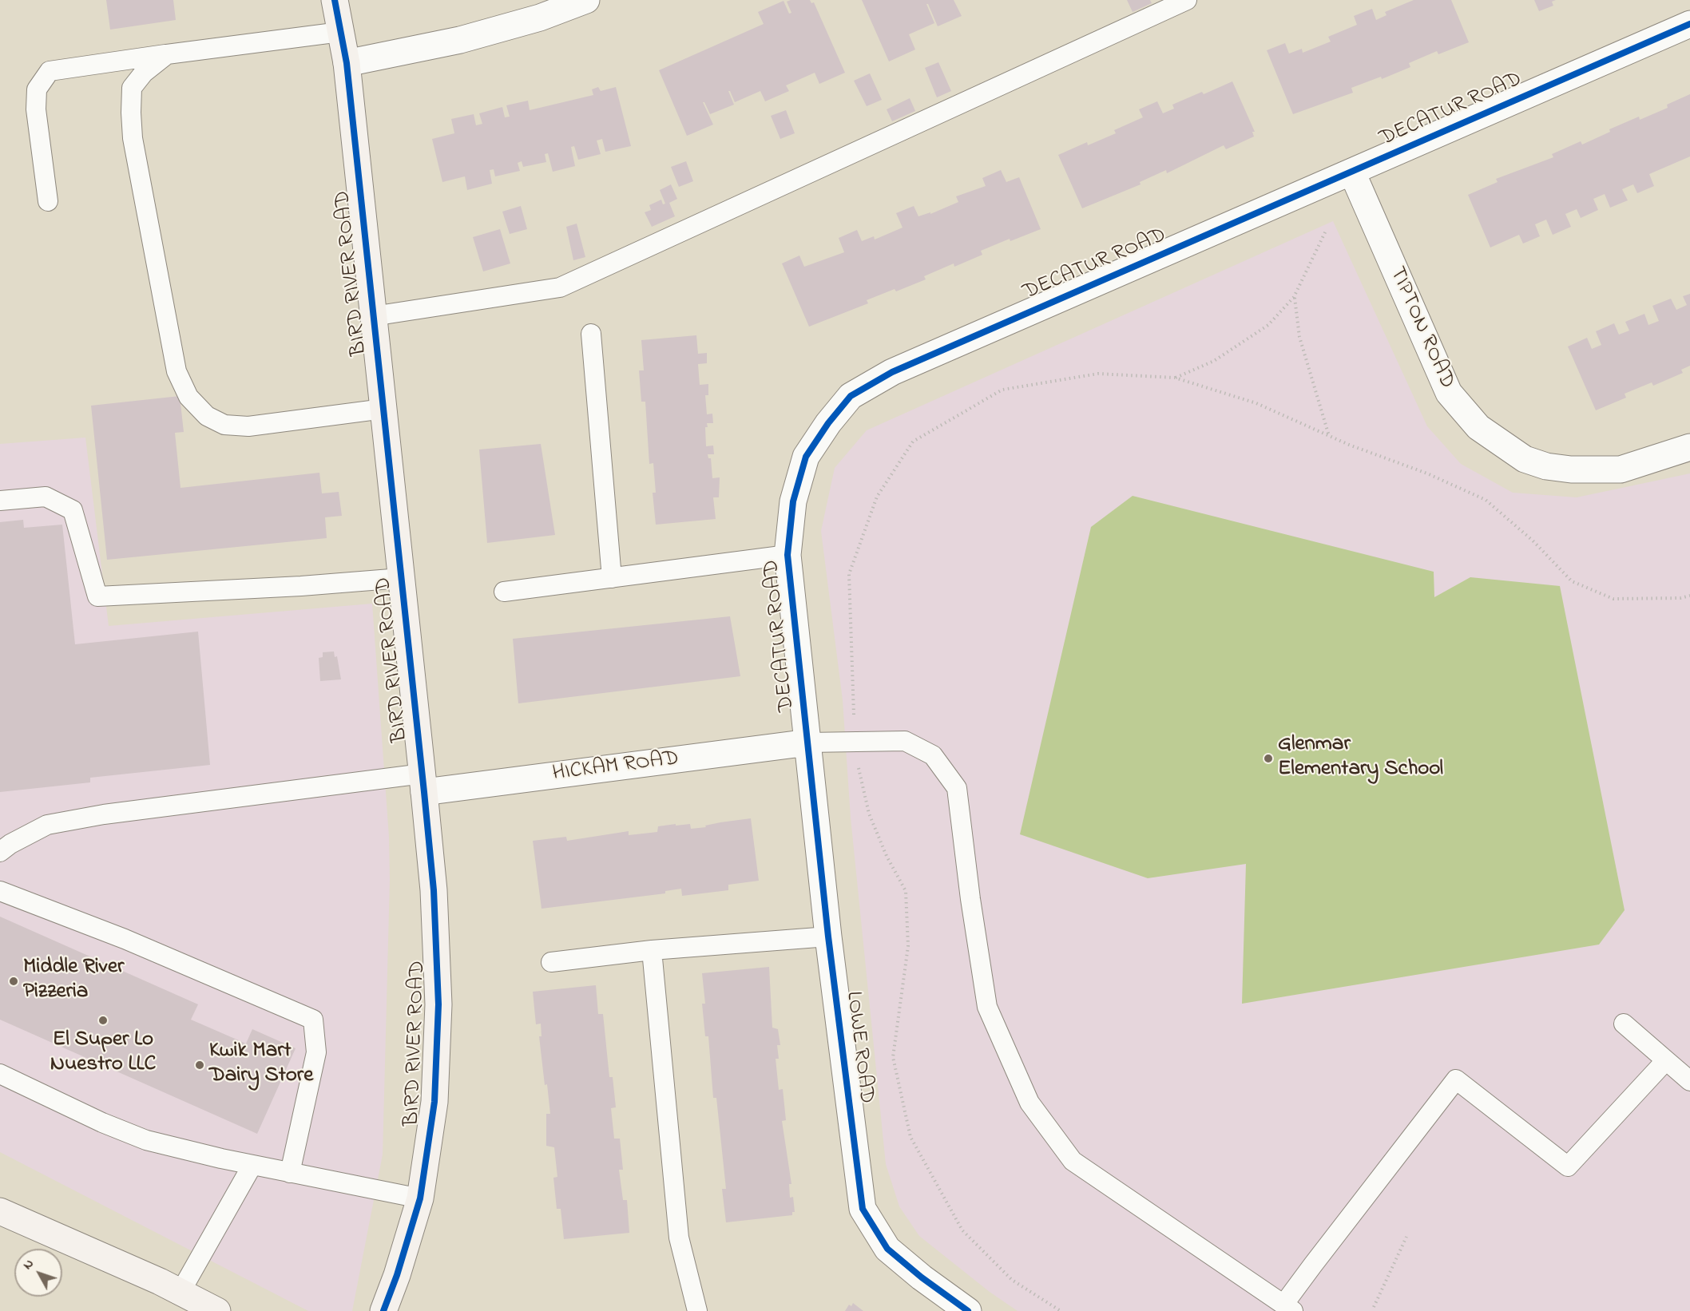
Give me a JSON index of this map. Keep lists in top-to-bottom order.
{
  "streets": {
    "street": [
      "DECATUR ROAD",
      "BIRD RIVER ROAD",
      "TIPTON ROAD",
      "HICKAM ROAD",
      "LOWE ROAD"
    ]
  },
  "crossings": [
    ["DECATUR ROAD", "TIPTON ROAD"],
    ["DECATUR ROAD", "HICKAM ROAD"],
    ["DECATUR ROAD", "LOWE ROAD"],
    ["BIRD RIVER ROAD", "HICKAM ROAD"],
    ["HICKAM ROAD", "LOWE ROAD"]
  ],
  "places": [
    "Glenmar Elementary School",
    "Middle River Pizzeria",
    "El Super Lo Nuestro LLC",
    "Kwik Mart Dairy Store"
  ],
  "north": "top left"
}
